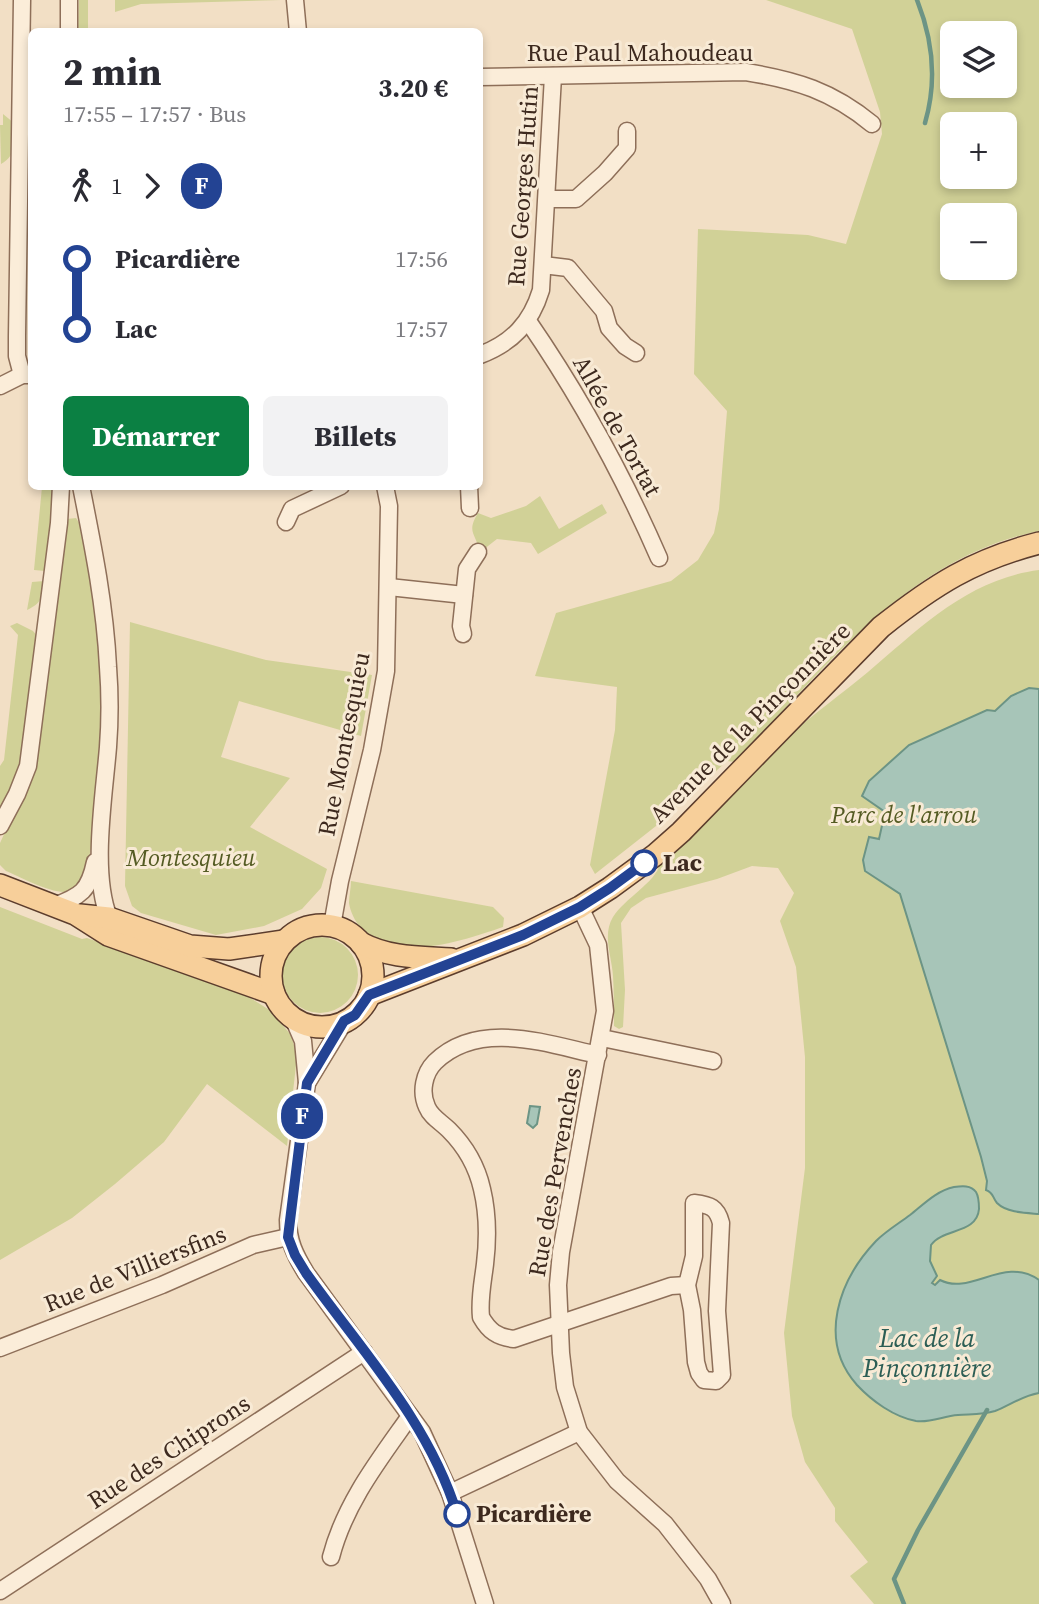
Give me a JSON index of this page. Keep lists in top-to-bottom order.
{
  "streets": {
    "main road": ["Avenue de la Pinçonnière"],
    "street": [
      "Rue Paul Mahoudeau",
      "Rue Georges Hutin",
      "Allée de Tortat",
      "Rue Montesquieu",
      "Rue des Pervenches",
      "Rue de Villiersfins",
      "Rue des Chiprons"
    ]
  },
  "crossings": [
    ["Rue Paul Mahoudeau", "Rue Georges Hutin"],
    ["Rue Georges Hutin", "Allée de Tortat"],
    ["Avenue de la Pinçonnière", "Rue Montesquieu"],
    ["Avenue de la Pinçonnière", "Rue des Pervenches"]
  ],
  "water": ["Lac de la Pinçonnière"],
  "parks": ["Parc de l'arrou", "Montesquieu"],
  "places": ["Lac", "Picardière"],
  "lines": ["bus line F"],
  "page": {
    "on_map": "F",
    "map_buttons": ["+", "−"],
    "heading": ["2 min", "17:55 – 17:57 · Bus", "3.20 €"],
    "legs": ["1", "F"],
    "list": [
      {
        "name": "Picardière",
        "value": "17:56"
      },
      {
        "name": "Lac",
        "value": "17:57"
      }
    ],
    "buttons": ["Démarrer", "Billets"]
  }
}
